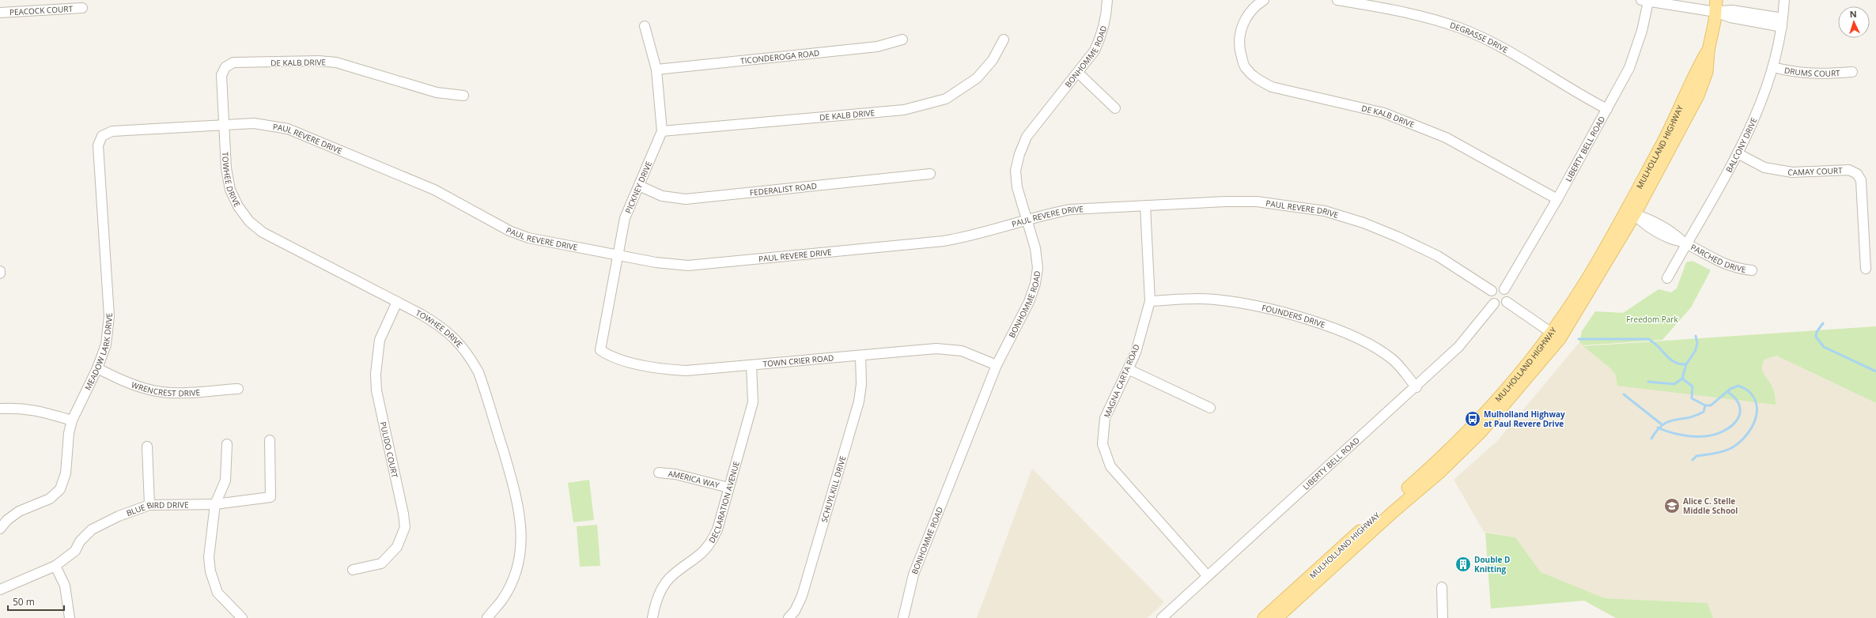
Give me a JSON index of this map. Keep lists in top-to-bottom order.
{
  "streets": {
    "main road": ["MULHOLLAND HIGHWAY"],
    "street": [
      "PEACOCK COURT",
      "DEGRASSE DRIVE",
      "BONHOMME ROAD",
      "TICONDEROGA ROAD",
      "DE KALB DRIVE",
      "DRUMS COURT",
      "PAUL REVERE DRIVE",
      "BALCONY DRIVE",
      "LIBERTY BELL ROAD",
      "CAMAY COURT",
      "TOWHEE DRIVE",
      "PICKNEY DRIVE",
      "FEDERALIST ROAD",
      "PARCHED DRIVE",
      "FOUNDERS DRIVE",
      "MEADOW LARK DRIVE",
      "TOWN CRIER ROAD",
      "MAGNA CARTA ROAD",
      "WRENCREST DRIVE",
      "PULIDO COURT",
      "AMERICA WAY",
      "SCHUYLKILL DRIVE",
      "DECLARATION AVENUE",
      "BLUE BIRD DRIVE"
    ]
  },
  "crossings": [
    ["DEGRASSE DRIVE", "LIBERTY BELL ROAD"],
    ["BONHOMME ROAD", "PAUL REVERE DRIVE"],
    ["BONHOMME ROAD", "TOWN CRIER ROAD"],
    ["TICONDEROGA ROAD", "PICKNEY DRIVE"],
    ["DE KALB DRIVE", "PAUL REVERE DRIVE"],
    ["DE KALB DRIVE", "LIBERTY BELL ROAD"],
    ["DE KALB DRIVE", "TOWHEE DRIVE"],
    ["DE KALB DRIVE", "PICKNEY DRIVE"],
    ["DRUMS COURT", "BALCONY DRIVE"],
    ["PAUL REVERE DRIVE", "LIBERTY BELL ROAD"],
    ["PAUL REVERE DRIVE", "TOWHEE DRIVE"],
    ["PAUL REVERE DRIVE", "PICKNEY DRIVE"],
    ["PAUL REVERE DRIVE", "MEADOW LARK DRIVE"],
    ["PAUL REVERE DRIVE", "MAGNA CARTA ROAD"],
    ["BALCONY DRIVE", "CAMAY COURT"],
    ["BALCONY DRIVE", "PARCHED DRIVE"],
    ["MULHOLLAND HIGHWAY", "PARCHED DRIVE"],
    ["LIBERTY BELL ROAD", "FOUNDERS DRIVE"],
    ["LIBERTY BELL ROAD", "MAGNA CARTA ROAD"],
    ["TOWHEE DRIVE", "PULIDO COURT"],
    ["PICKNEY DRIVE", "FEDERALIST ROAD"],
    ["PICKNEY DRIVE", "TOWN CRIER ROAD"],
    ["FOUNDERS DRIVE", "MAGNA CARTA ROAD"],
    ["MEADOW LARK DRIVE", "WRENCREST DRIVE"],
    ["TOWN CRIER ROAD", "SCHUYLKILL DRIVE"],
    ["TOWN CRIER ROAD", "DECLARATION AVENUE"],
    ["AMERICA WAY", "DECLARATION AVENUE"]
  ],
  "parks": ["Freedom Park"],
  "places": {
    "bus stop": ["Mulholland Highway at Paul Revere Drive"],
    "school or university": ["Alice C. Stelle Middle School"],
    "building": ["Double D Knitting"]
  },
  "scale_bar": "50 m",
  "north": "top"
}
